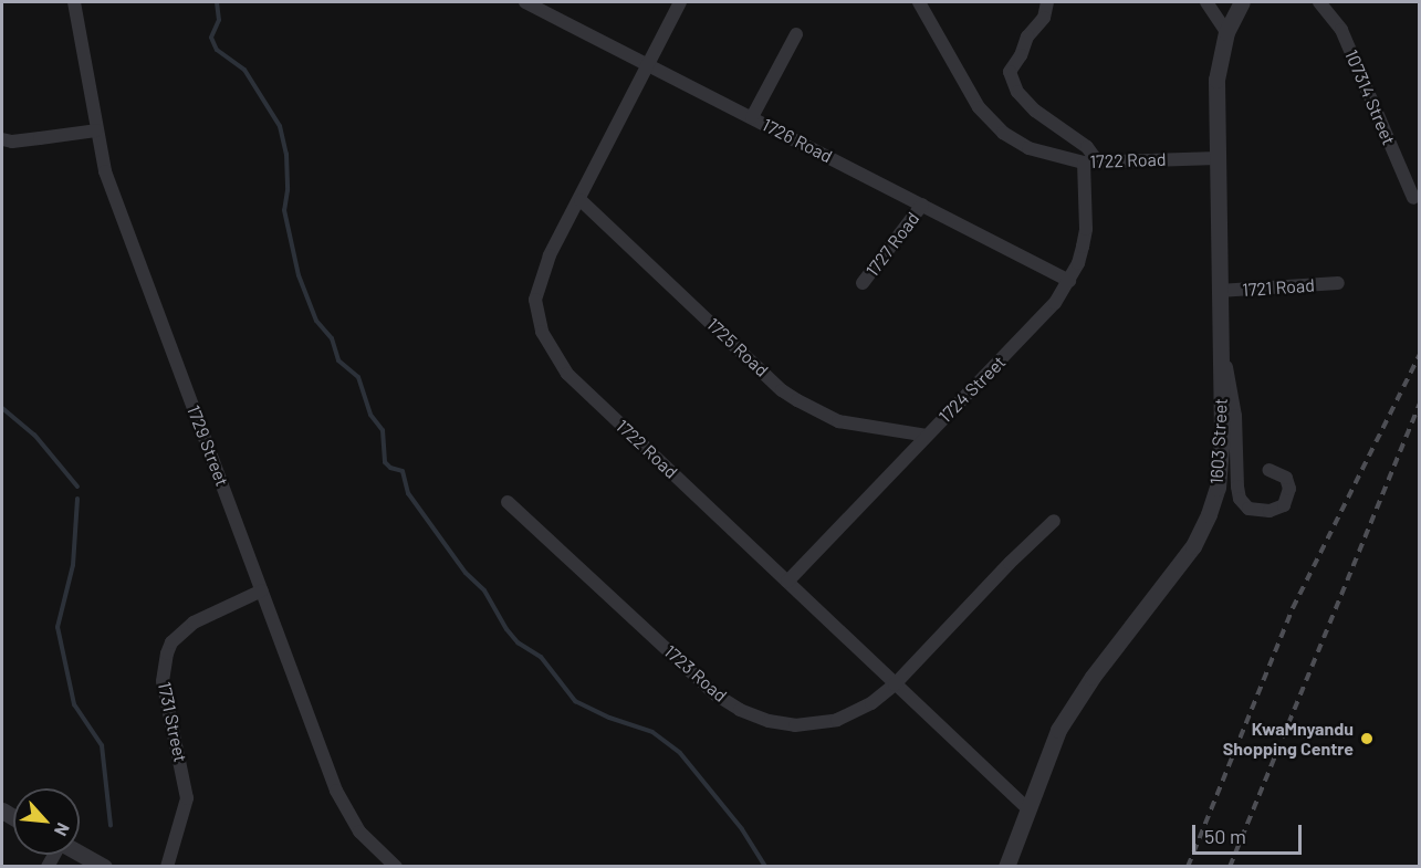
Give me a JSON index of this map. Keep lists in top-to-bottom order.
{
  "streets": {
    "street": [
      "107314 Street",
      "1726 Road",
      "1722 Road",
      "1727 Road",
      "1721 Road",
      "1725 Road",
      "1724 Street",
      "1603 Street",
      "1729 Street",
      "1723 Road",
      "1731 Street"
    ]
  },
  "crossings": [
    ["1726 Road", "1722 Road"],
    ["1726 Road", "1727 Road"],
    ["1726 Road", "1724 Street"],
    ["1722 Road", "1725 Road"],
    ["1722 Road", "1724 Street"],
    ["1722 Road", "1603 Street"],
    ["1722 Road", "1723 Road"],
    ["1721 Road", "1603 Street"],
    ["1725 Road", "1724 Street"],
    ["1729 Street", "1731 Street"]
  ],
  "places": ["KwaMnyandu Shopping Centre"],
  "scale_bar": "50 m",
  "north": "bottom right"
}
